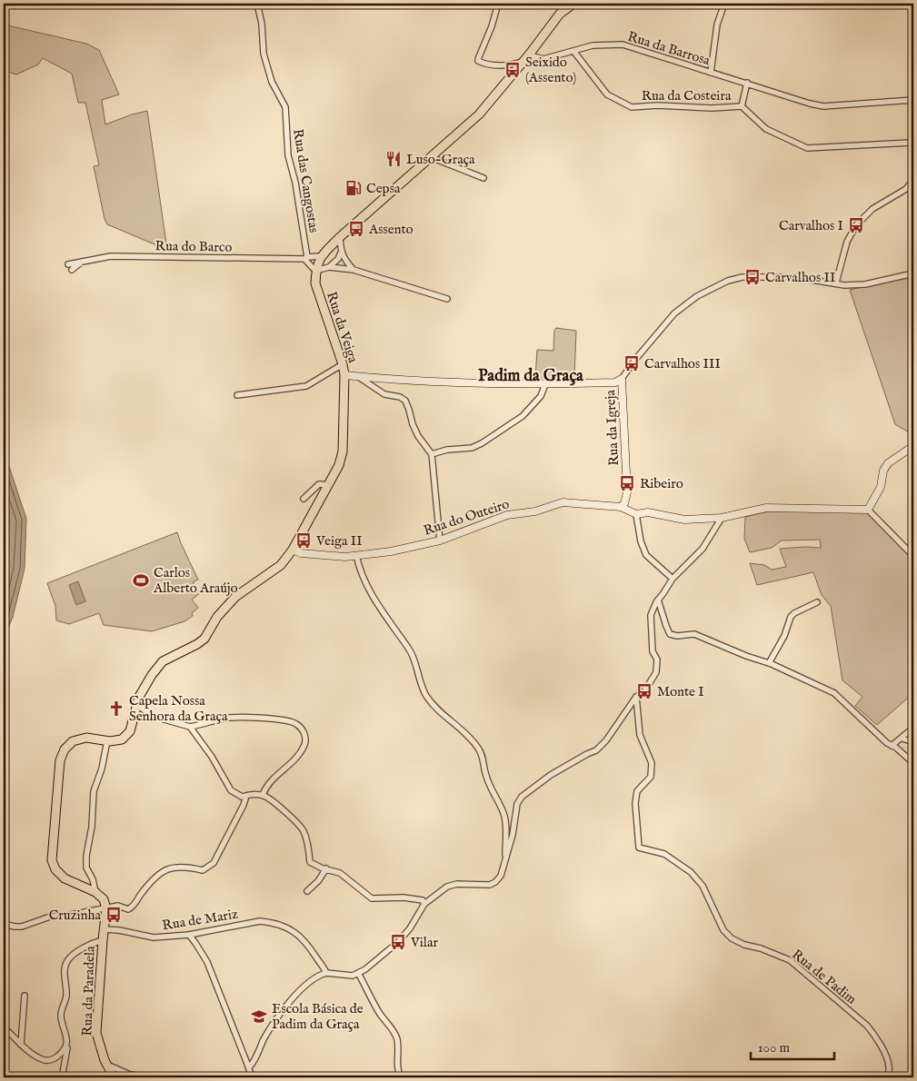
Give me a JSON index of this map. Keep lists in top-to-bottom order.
{
  "streets": {
    "main road": ["Rua da Veiga", "Rua da Paradela"],
    "street": [
      "Rua da Barrosa",
      "Rua da Costeira",
      "Rua das Cangostas",
      "Rua do Barco",
      "Rua da Igreja",
      "Rua do Outeiro",
      "Rua de Mariz",
      "Rua de Padim"
    ]
  },
  "crossings": [
    ["Rua da Barrosa", "Rua da Costeira"],
    ["Rua das Cangostas", "Rua do Barco"],
    ["Rua do Barco", "Rua da Veiga"],
    ["Rua da Veiga", "Rua da Igreja"],
    ["Rua da Veiga", "Rua do Outeiro"],
    ["Rua da Igreja", "Rua do Outeiro"],
    ["Rua de Mariz", "Rua da Paradela"]
  ],
  "districts": ["Padim da Graça"],
  "places": {
    "bus stop": [
      "Seixido (Assento)",
      "Carvalhos I",
      "Assento",
      "Carvalhos II",
      "Carvalhos III",
      "Ribeiro",
      "Veiga II",
      "Monte I",
      "Cruzinha",
      "Vilar"
    ],
    "restaurant": ["Luso-Graça"],
    "fuel station": ["Cepsa"],
    "sports": ["Carlos Alberto Araújo"],
    "church": ["Capela Nossa Senhora da Graça"],
    "school or university": ["Escola Básica de Padim da Graça"]
  },
  "scale_bar": "100 m"
}
